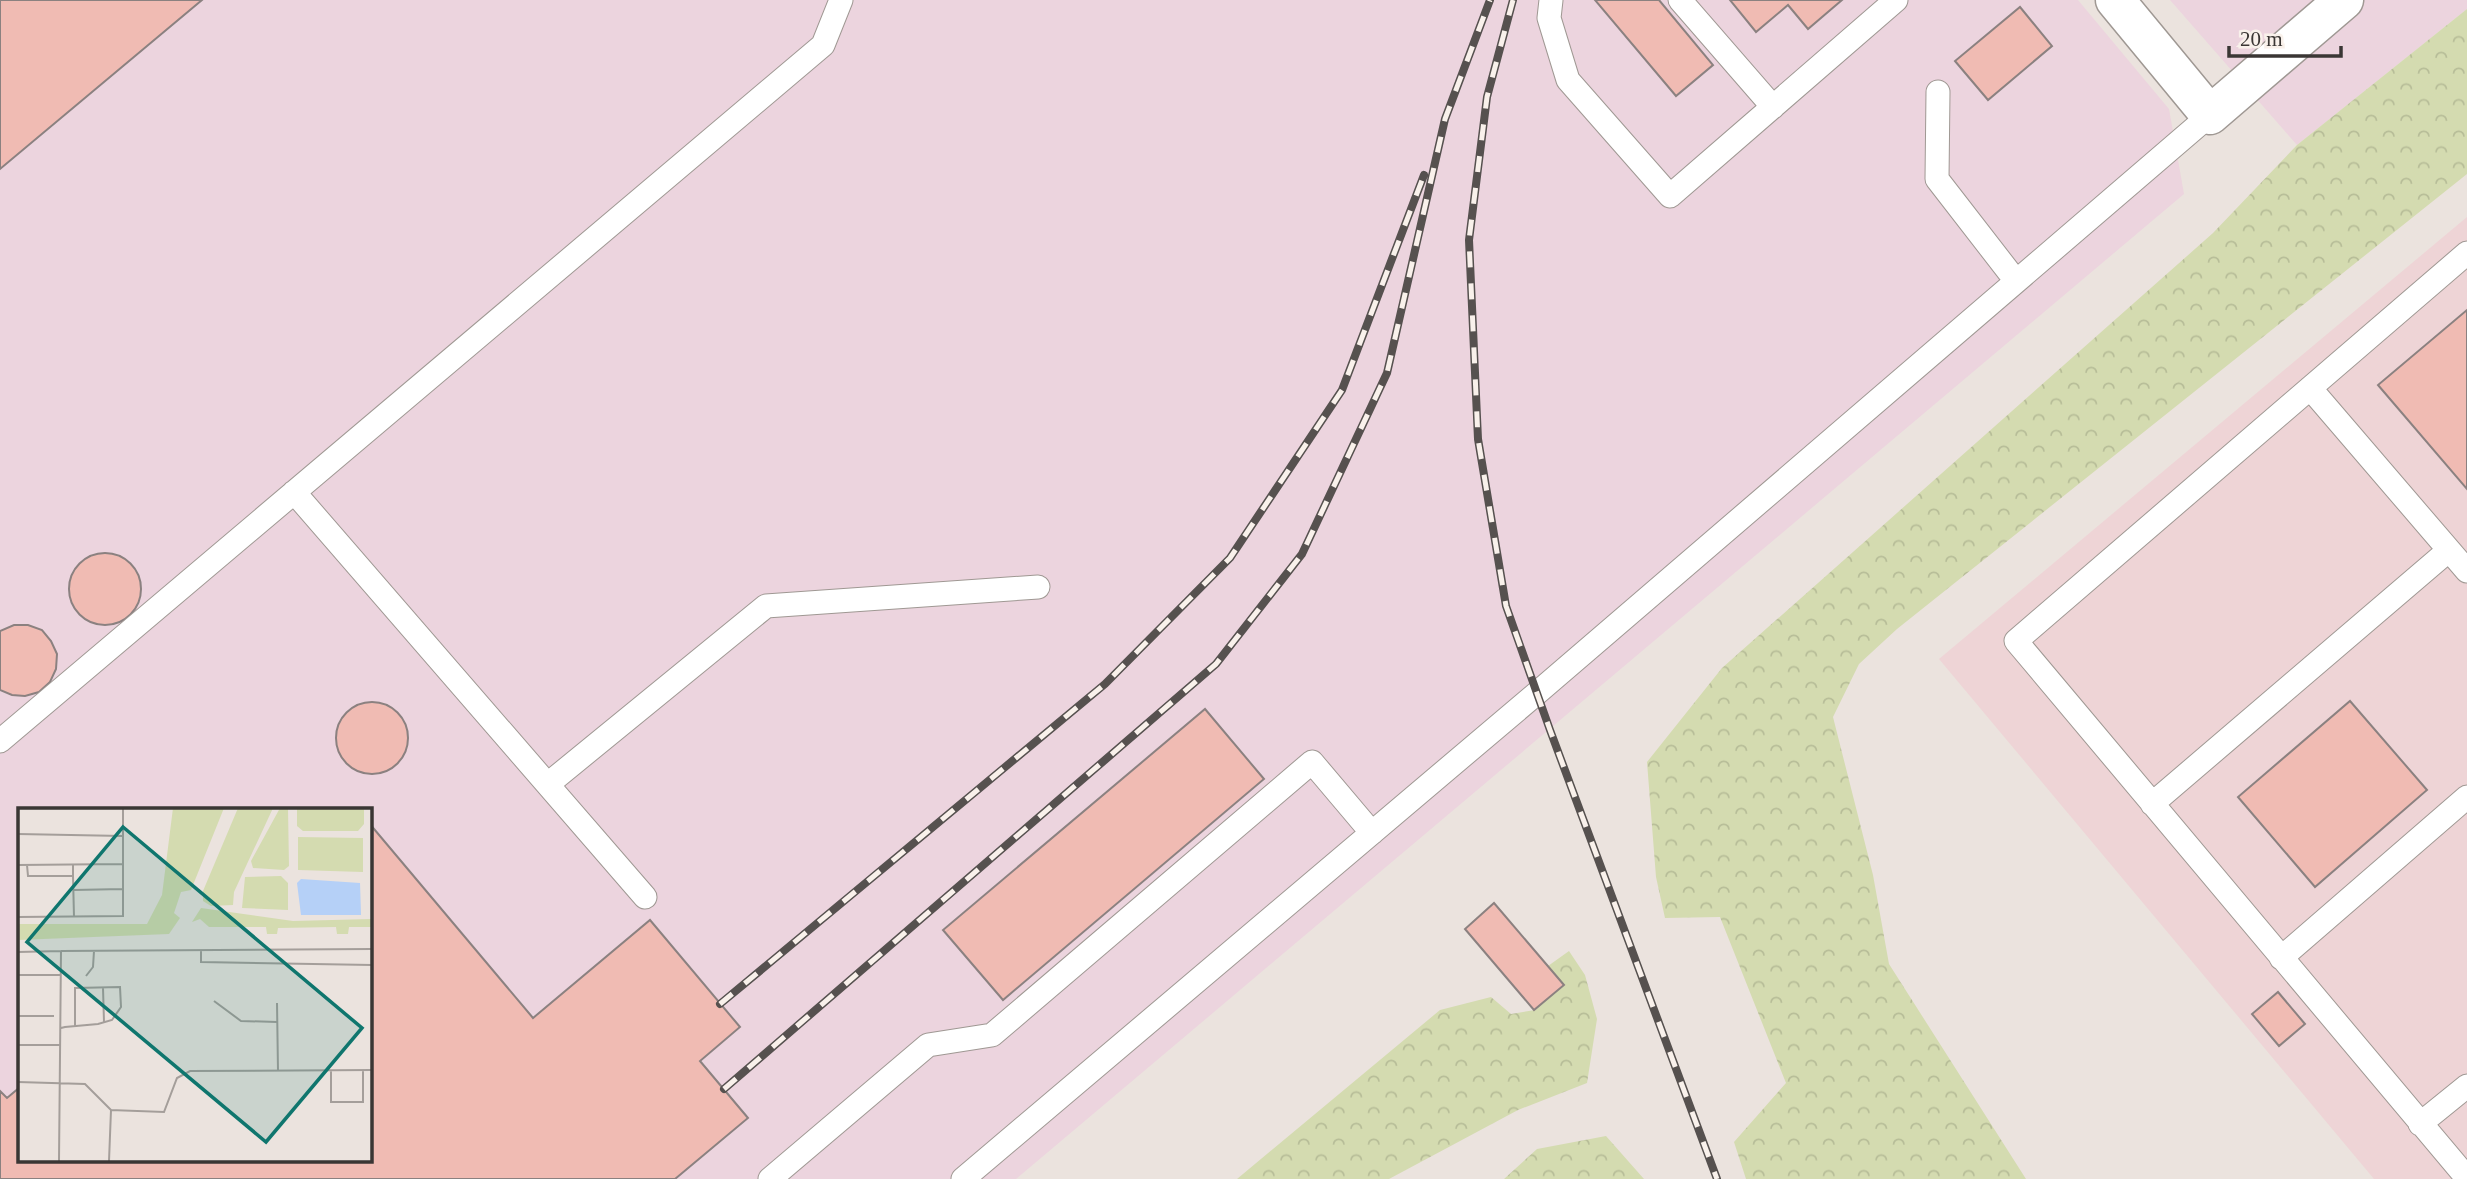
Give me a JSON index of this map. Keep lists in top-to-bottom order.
{
  "scale_bar": "20 m"
}
